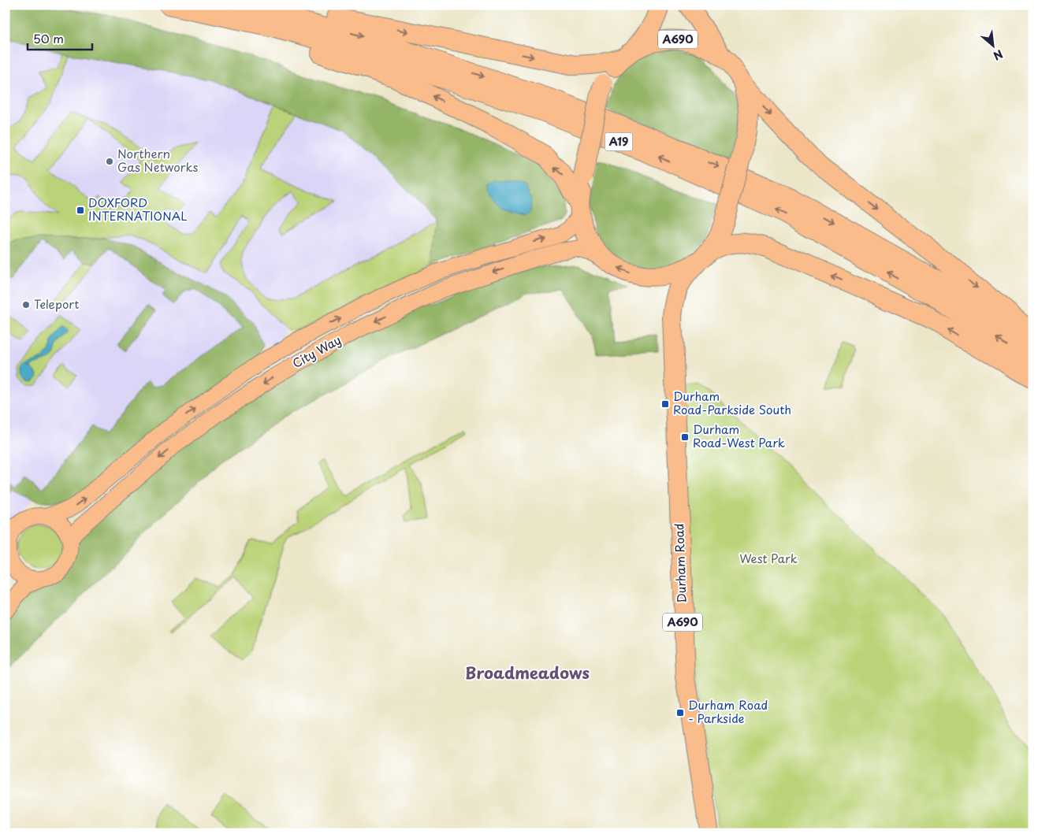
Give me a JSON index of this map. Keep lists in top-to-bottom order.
{
  "streets": {
    "highway": ["A690", "A19", "Durham Road"],
    "main road": ["City Way"]
  },
  "crossings": [
    ["A690", "City Way"],
    ["A690", "Durham Road"]
  ],
  "districts": ["Broadmeadows"],
  "parks": ["West Park"],
  "places": {
    "other": ["Northern Gas Networks", "Teleport"],
    "transit": [
      "DOXFORD INTERNATIONAL",
      "Durham Road-Parkside South",
      "Durham Road-West Park",
      "Durham Road - Parkside"
    ]
  },
  "scale_bar": "50 m",
  "north": "bottom right"
}
